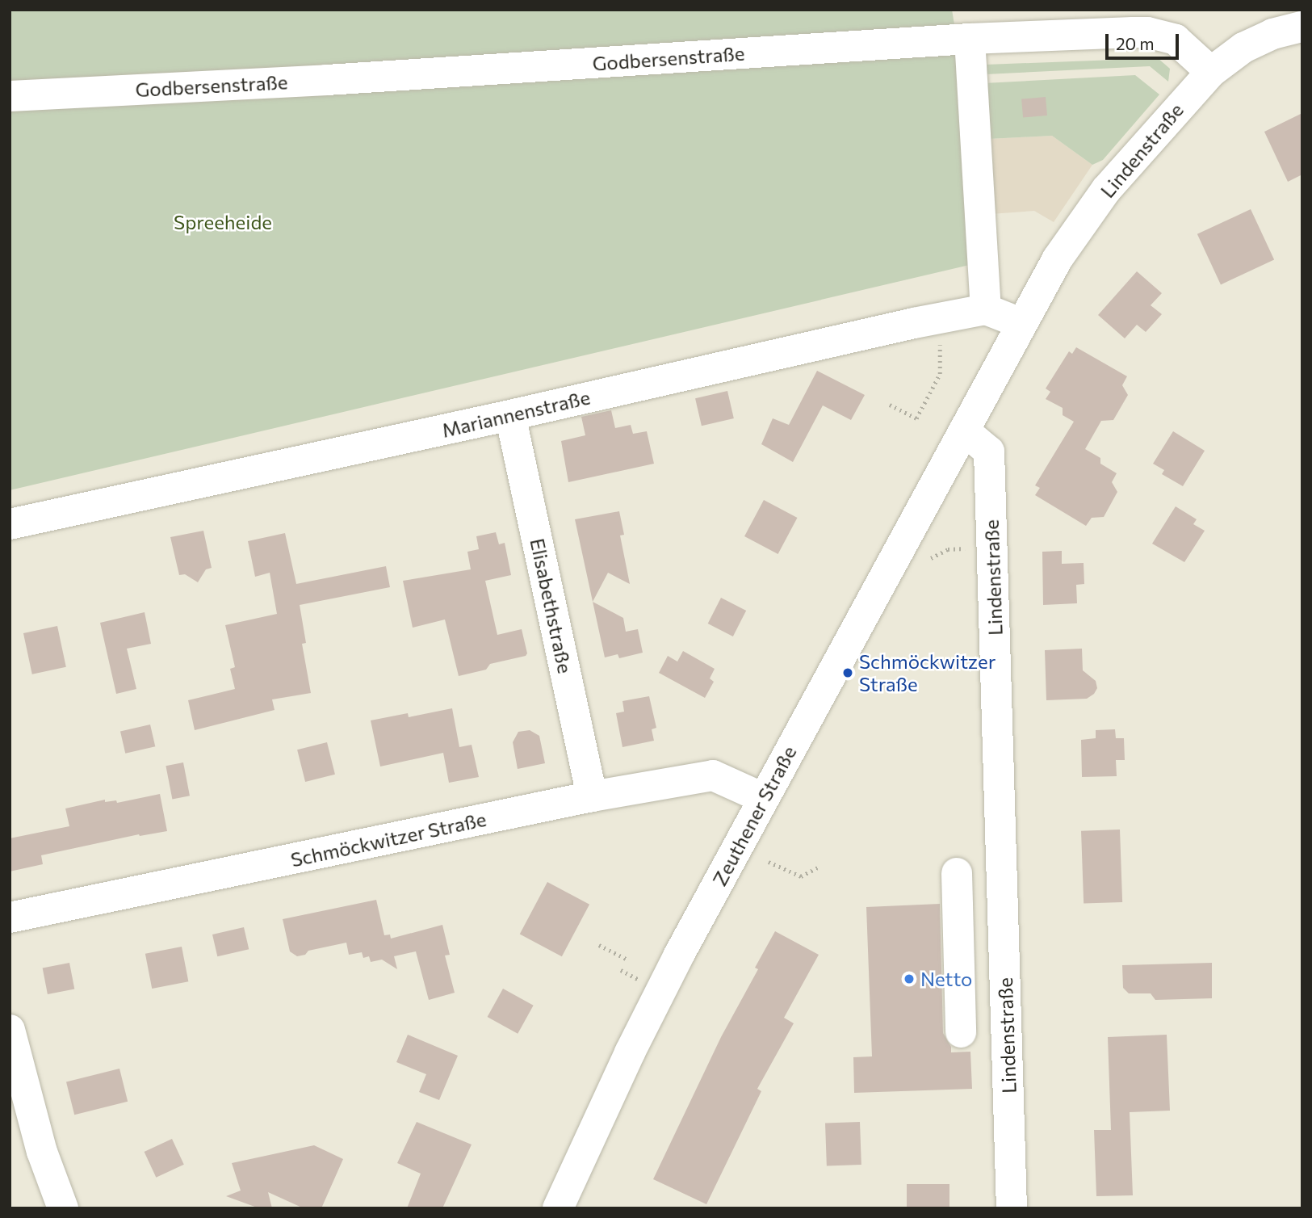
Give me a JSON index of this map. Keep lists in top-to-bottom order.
{
  "streets": {
    "street": [
      "Godbersenstraße",
      "Lindenstraße",
      "Mariannenstraße",
      "Elisabethstraße",
      "Zeuthener Straße",
      "Schmöckwitzer Straße"
    ]
  },
  "crossings": [
    ["Godbersenstraße", "Lindenstraße"],
    ["Lindenstraße", "Zeuthener Straße"],
    ["Mariannenstraße", "Elisabethstraße"],
    ["Elisabethstraße", "Schmöckwitzer Straße"],
    ["Zeuthener Straße", "Schmöckwitzer Straße"]
  ],
  "parks": ["Spreeheide"],
  "places": ["Schmöckwitzer Straße", "Netto"],
  "scale_bar": "20 m"
}
